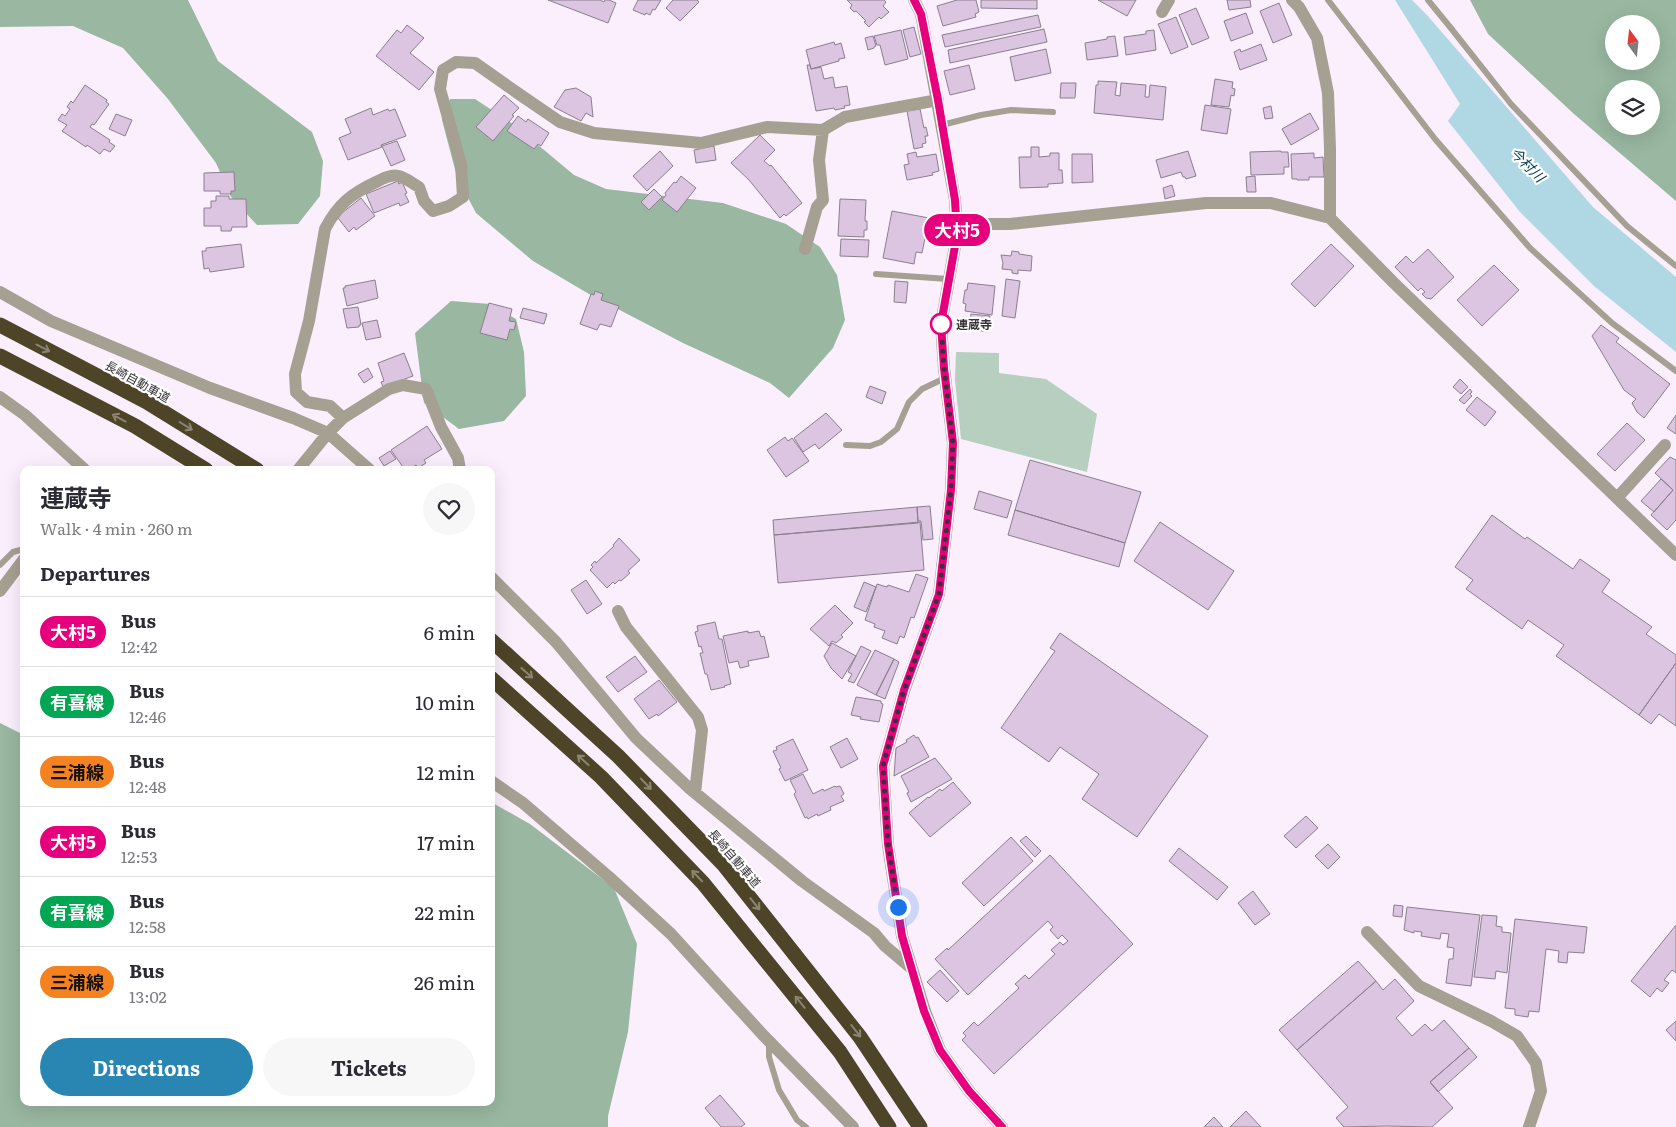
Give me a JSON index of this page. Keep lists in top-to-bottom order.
{
  "streets": {
    "highway": ["長崎自動車道"]
  },
  "water": ["今村川"],
  "places": ["連蔵寺"],
  "lines": ["bus line 大村5"],
  "north": "top",
  "page": {
    "on_map": "大村5",
    "heading": [
      ["連蔵寺", "Walk · 4 min · 260 m"],
      "Departures"
    ],
    "list": [
      {
        "mark": "大村5",
        "name": "Bus",
        "note": "12:42",
        "value": "6 min"
      },
      {
        "mark": "有喜線",
        "name": "Bus",
        "note": "12:46",
        "value": "10 min"
      },
      {
        "mark": "三浦線",
        "name": "Bus",
        "note": "12:48",
        "value": "12 min"
      },
      {
        "mark": "大村5",
        "name": "Bus",
        "note": "12:53",
        "value": "17 min"
      },
      {
        "mark": "有喜線",
        "name": "Bus",
        "note": "12:58",
        "value": "22 min"
      },
      {
        "mark": "三浦線",
        "name": "Bus",
        "note": "13:02",
        "value": "26 min"
      }
    ],
    "buttons": ["Directions", "Tickets"]
  }
}
